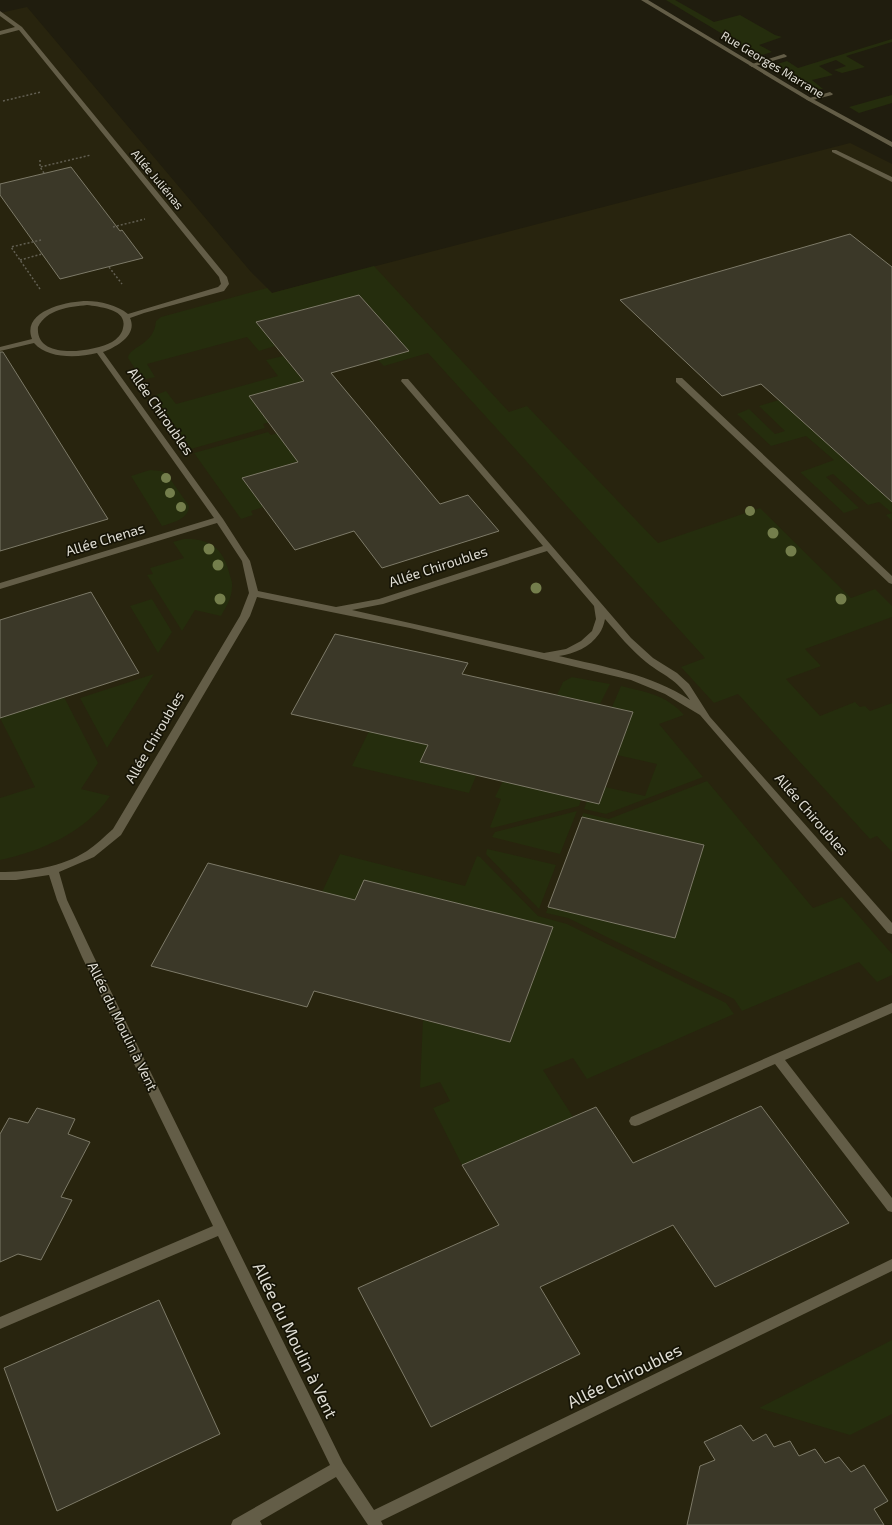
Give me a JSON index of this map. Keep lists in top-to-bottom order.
{
  "streets": {
    "street": [
      "Rue Georges Marrane",
      "Allée Juliénas",
      "Allée Chiroubles",
      "Allée Chenas",
      "Allée du Moulin à Vent"
    ]
  },
  "crossings": [
    ["Allée Juliénas", "Allée Chiroubles"],
    ["Allée Chiroubles", "Allée Chenas"],
    ["Allée Chiroubles", "Allée du Moulin à Vent"]
  ]
}
